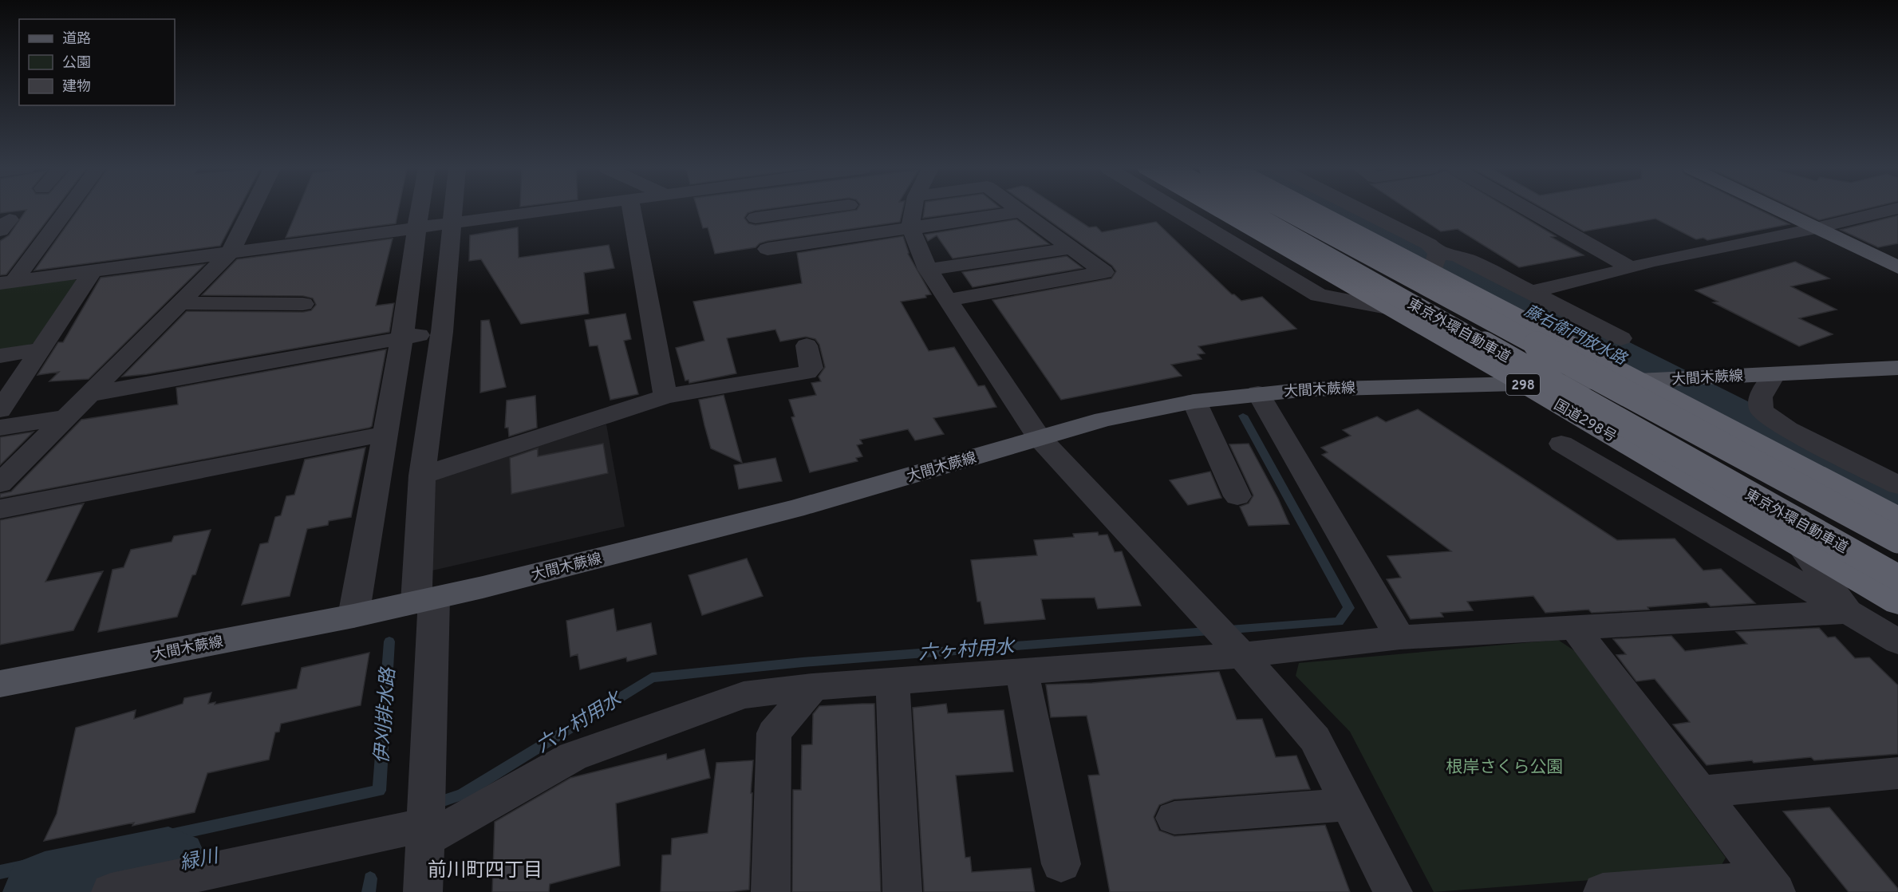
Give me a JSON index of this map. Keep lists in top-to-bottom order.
{
  "streets": {
    "highway": ["東京外環自動車道", "298", "国道298号"],
    "main road": ["大間木蕨線"]
  },
  "crossings": [
    ["大間木蕨線", "国道298号"]
  ],
  "districts": ["前川町四丁目"],
  "water": [
    "藤右衛門放水路",
    "六ヶ村用水",
    "伊刈排水路",
    "緑川"
  ],
  "parks": ["根岸さくら公園"],
  "legend": ["道路", "公園", "建物"]
}
